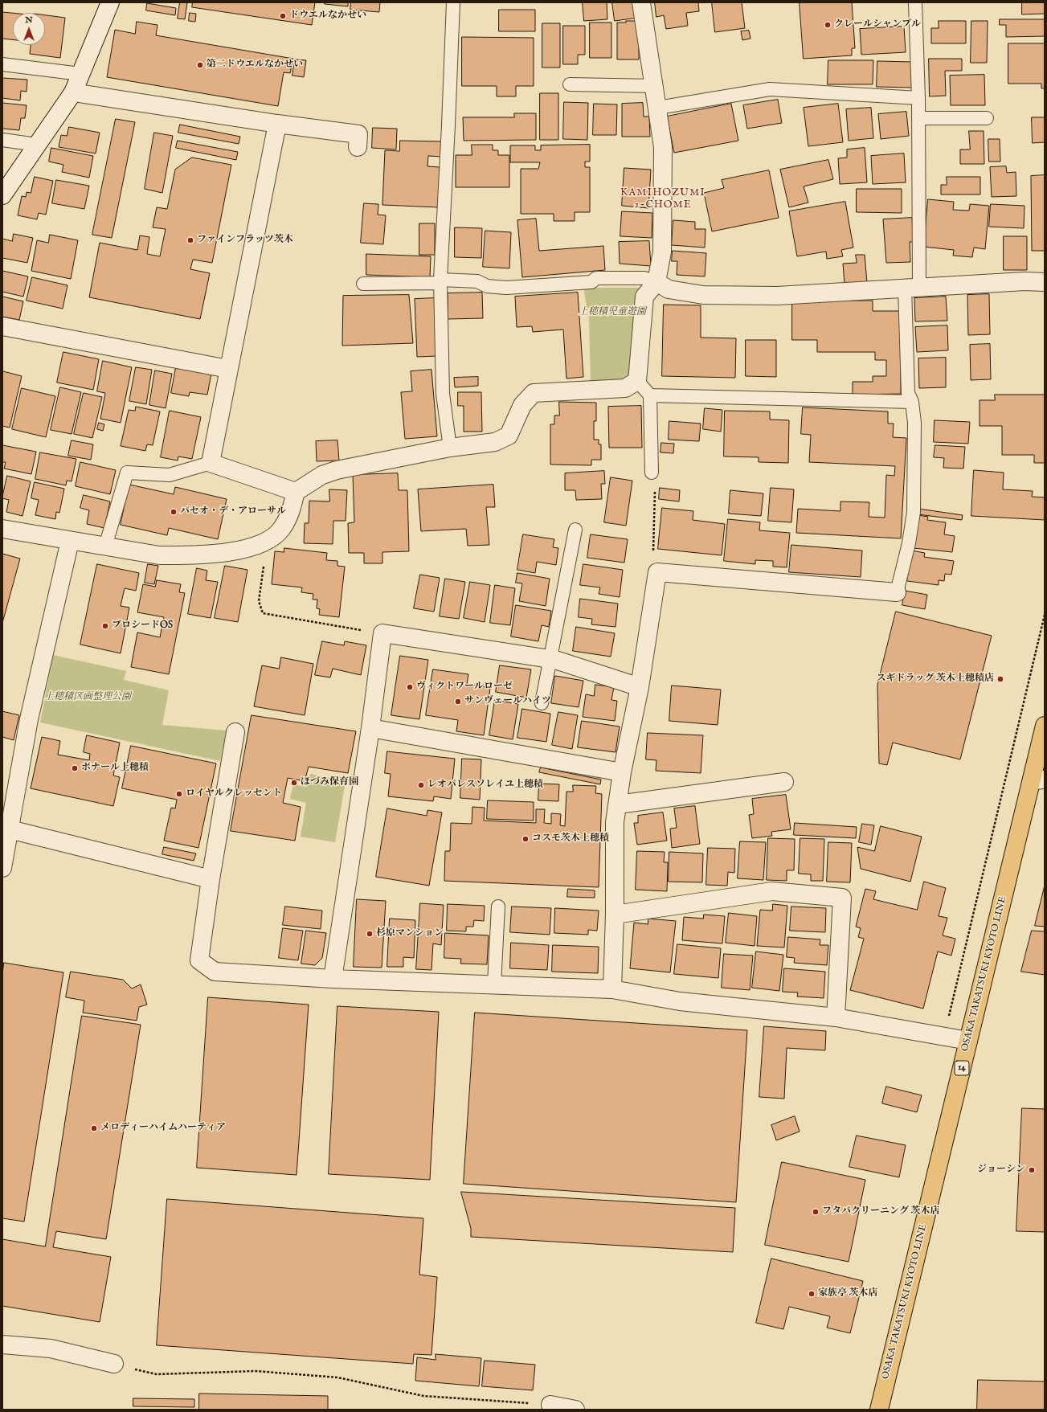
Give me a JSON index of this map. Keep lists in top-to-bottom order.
{
  "streets": {
    "main road": ["OSAKA TAKATSUKI KYOTO LINE", "14"]
  },
  "districts": ["KAMIHOZUMI 2-CHOME"],
  "parks": ["上穂積児童遊園", "上穂積区画整理公園"],
  "places": [
    "ドウエルなかせい",
    "クレールシャンブル",
    "第二ドウエルなかせい",
    "ファインフラッツ茨木",
    "パセオ・デ・アローサル",
    "プロシードOS",
    "スギドラッグ 茨木上穂積店",
    "ヴィクトワールローゼ",
    "サンヴェールハイツ",
    "ボナール上穂積",
    "ほづみ保育園",
    "レオパレスソレイユ上穂積",
    "ロイヤルクレッセント",
    "コスモ茨木上穂積",
    "杉原マンション",
    "メロディーハイムハーティア",
    "ジョーシン",
    "フタバクリーニング 茨木店",
    "家族亭 茨木店"
  ],
  "north": "top"
}
